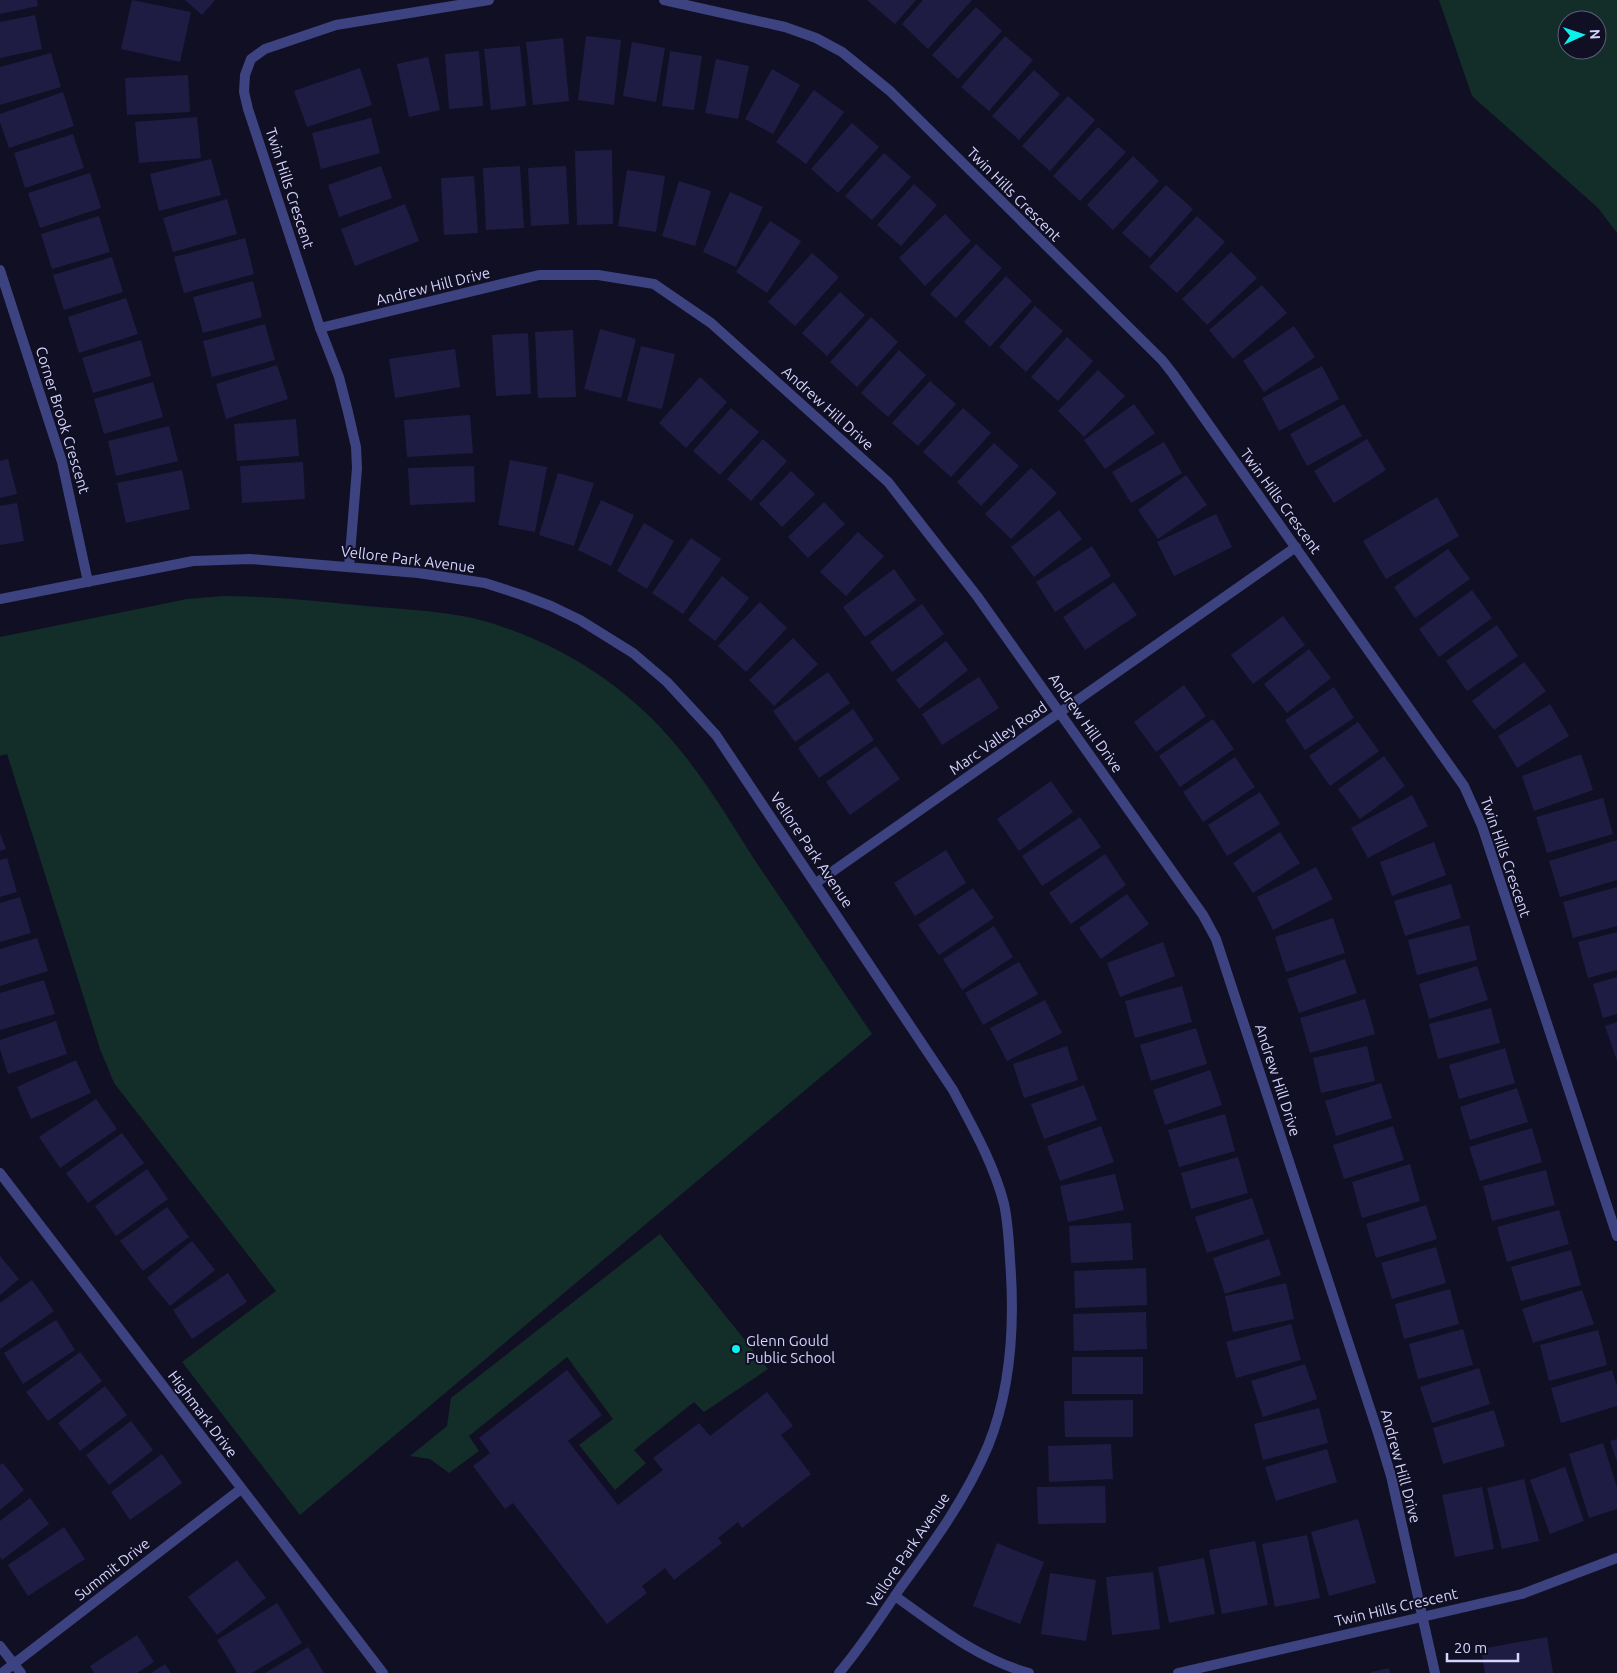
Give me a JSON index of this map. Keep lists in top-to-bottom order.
{
  "streets": {
    "street": [
      "Twin Hills Crescent",
      "Andrew Hill Drive",
      "Corner Brook Crescent",
      "Vellore Park Avenue",
      "Marc Valley Road",
      "Highmark Drive",
      "Summit Drive"
    ]
  },
  "crossings": [
    ["Twin Hills Crescent", "Andrew Hill Drive"],
    ["Twin Hills Crescent", "Vellore Park Avenue"],
    ["Twin Hills Crescent", "Marc Valley Road"],
    ["Andrew Hill Drive", "Marc Valley Road"],
    ["Corner Brook Crescent", "Vellore Park Avenue"],
    ["Vellore Park Avenue", "Marc Valley Road"],
    ["Highmark Drive", "Summit Drive"]
  ],
  "places": ["Glenn Gould Public School"],
  "scale_bar": "20 m",
  "north": "right"
}
